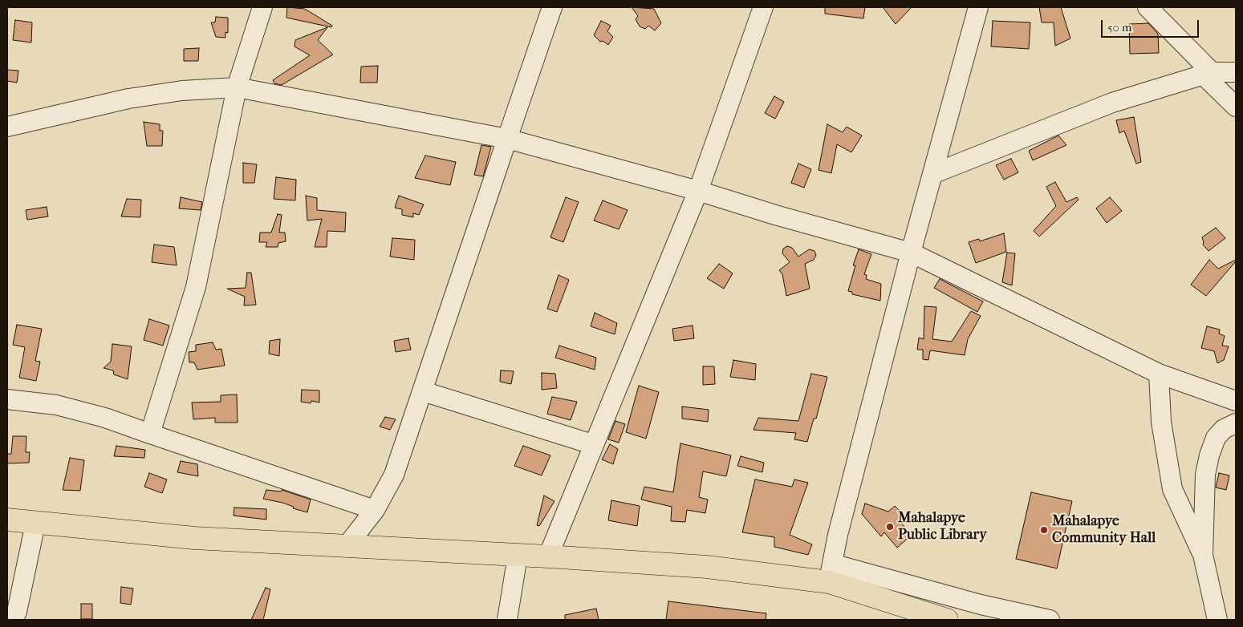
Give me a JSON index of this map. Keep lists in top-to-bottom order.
{
  "places": ["Mahalapye Public Library", "Mahalapye Community Hall"],
  "scale_bar": "50 m"
}
